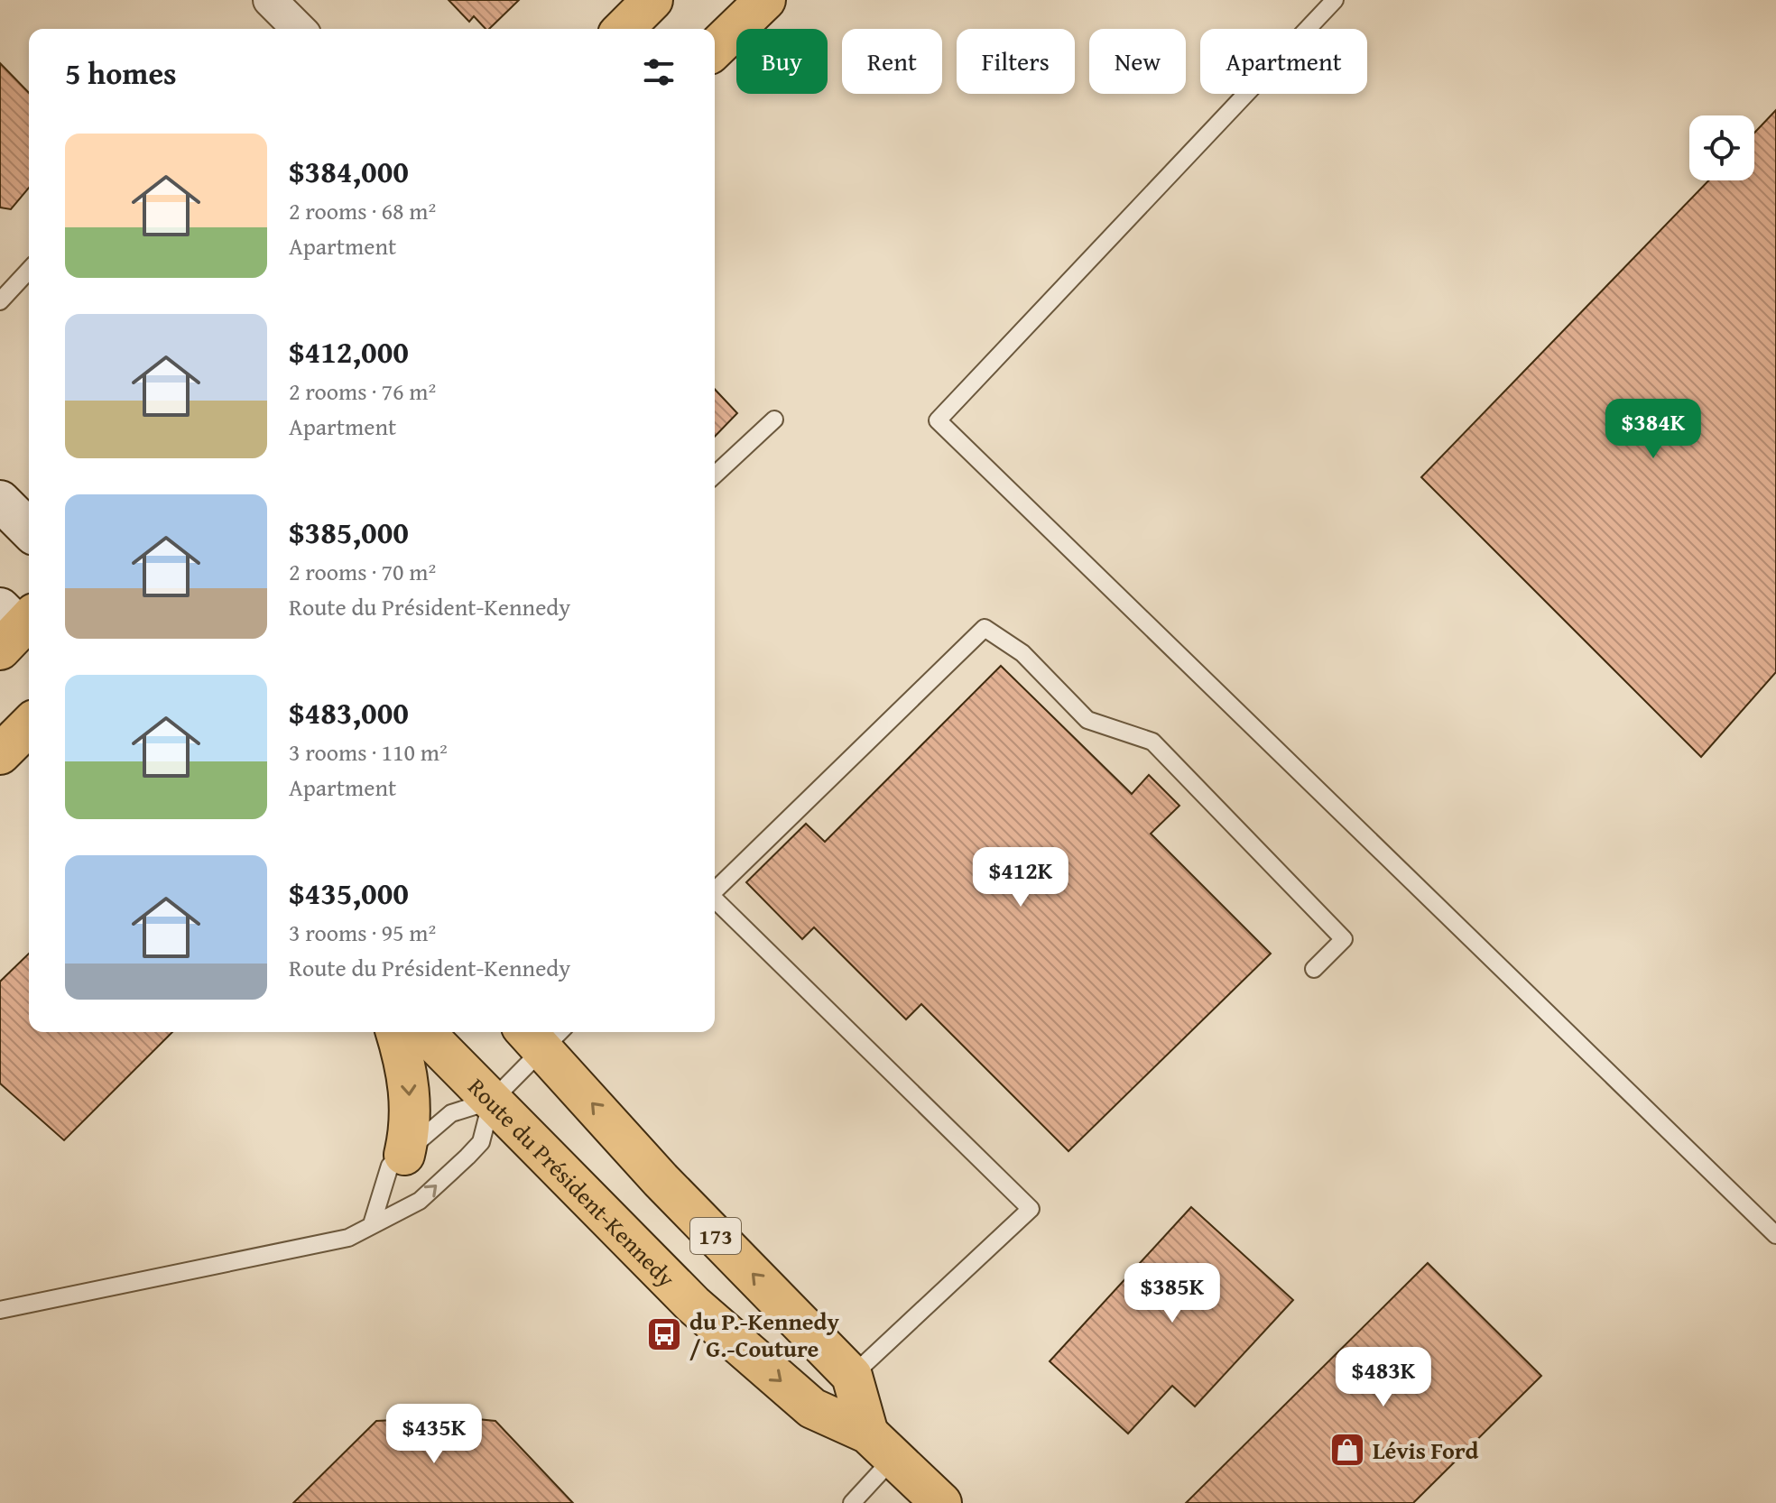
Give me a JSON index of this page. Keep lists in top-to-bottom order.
{
  "streets": {
    "main road": ["Route du Président-Kennedy", "173"]
  },
  "crossings": [
    ["Route du Président-Kennedy", "173"]
  ],
  "places": {
    "bus stop": ["du P.-Kennedy / G.-Couture"],
    "shop": ["Lévis Ford"]
  },
  "page": {
    "chip": [
      "Buy",
      "Rent",
      "Filters",
      "New",
      "Apartment"
    ],
    "heading": "5 homes",
    "list": [
      {
        "name": "$384,000",
        "note": "2 rooms · 68 m² · Apartment"
      },
      {
        "name": "$412,000",
        "note": "2 rooms · 76 m² · Apartment"
      },
      {
        "name": "$385,000",
        "note": "2 rooms · 70 m² · Route du Président-Kennedy"
      },
      {
        "name": "$483,000",
        "note": "3 rooms · 110 m² · Apartment"
      },
      {
        "name": "$435,000",
        "note": "3 rooms · 95 m² · Route du Président-Kennedy"
      }
    ],
    "price": [
      "$384K",
      "$412K",
      "$385K",
      "$483K",
      "$435K"
    ]
  }
}
